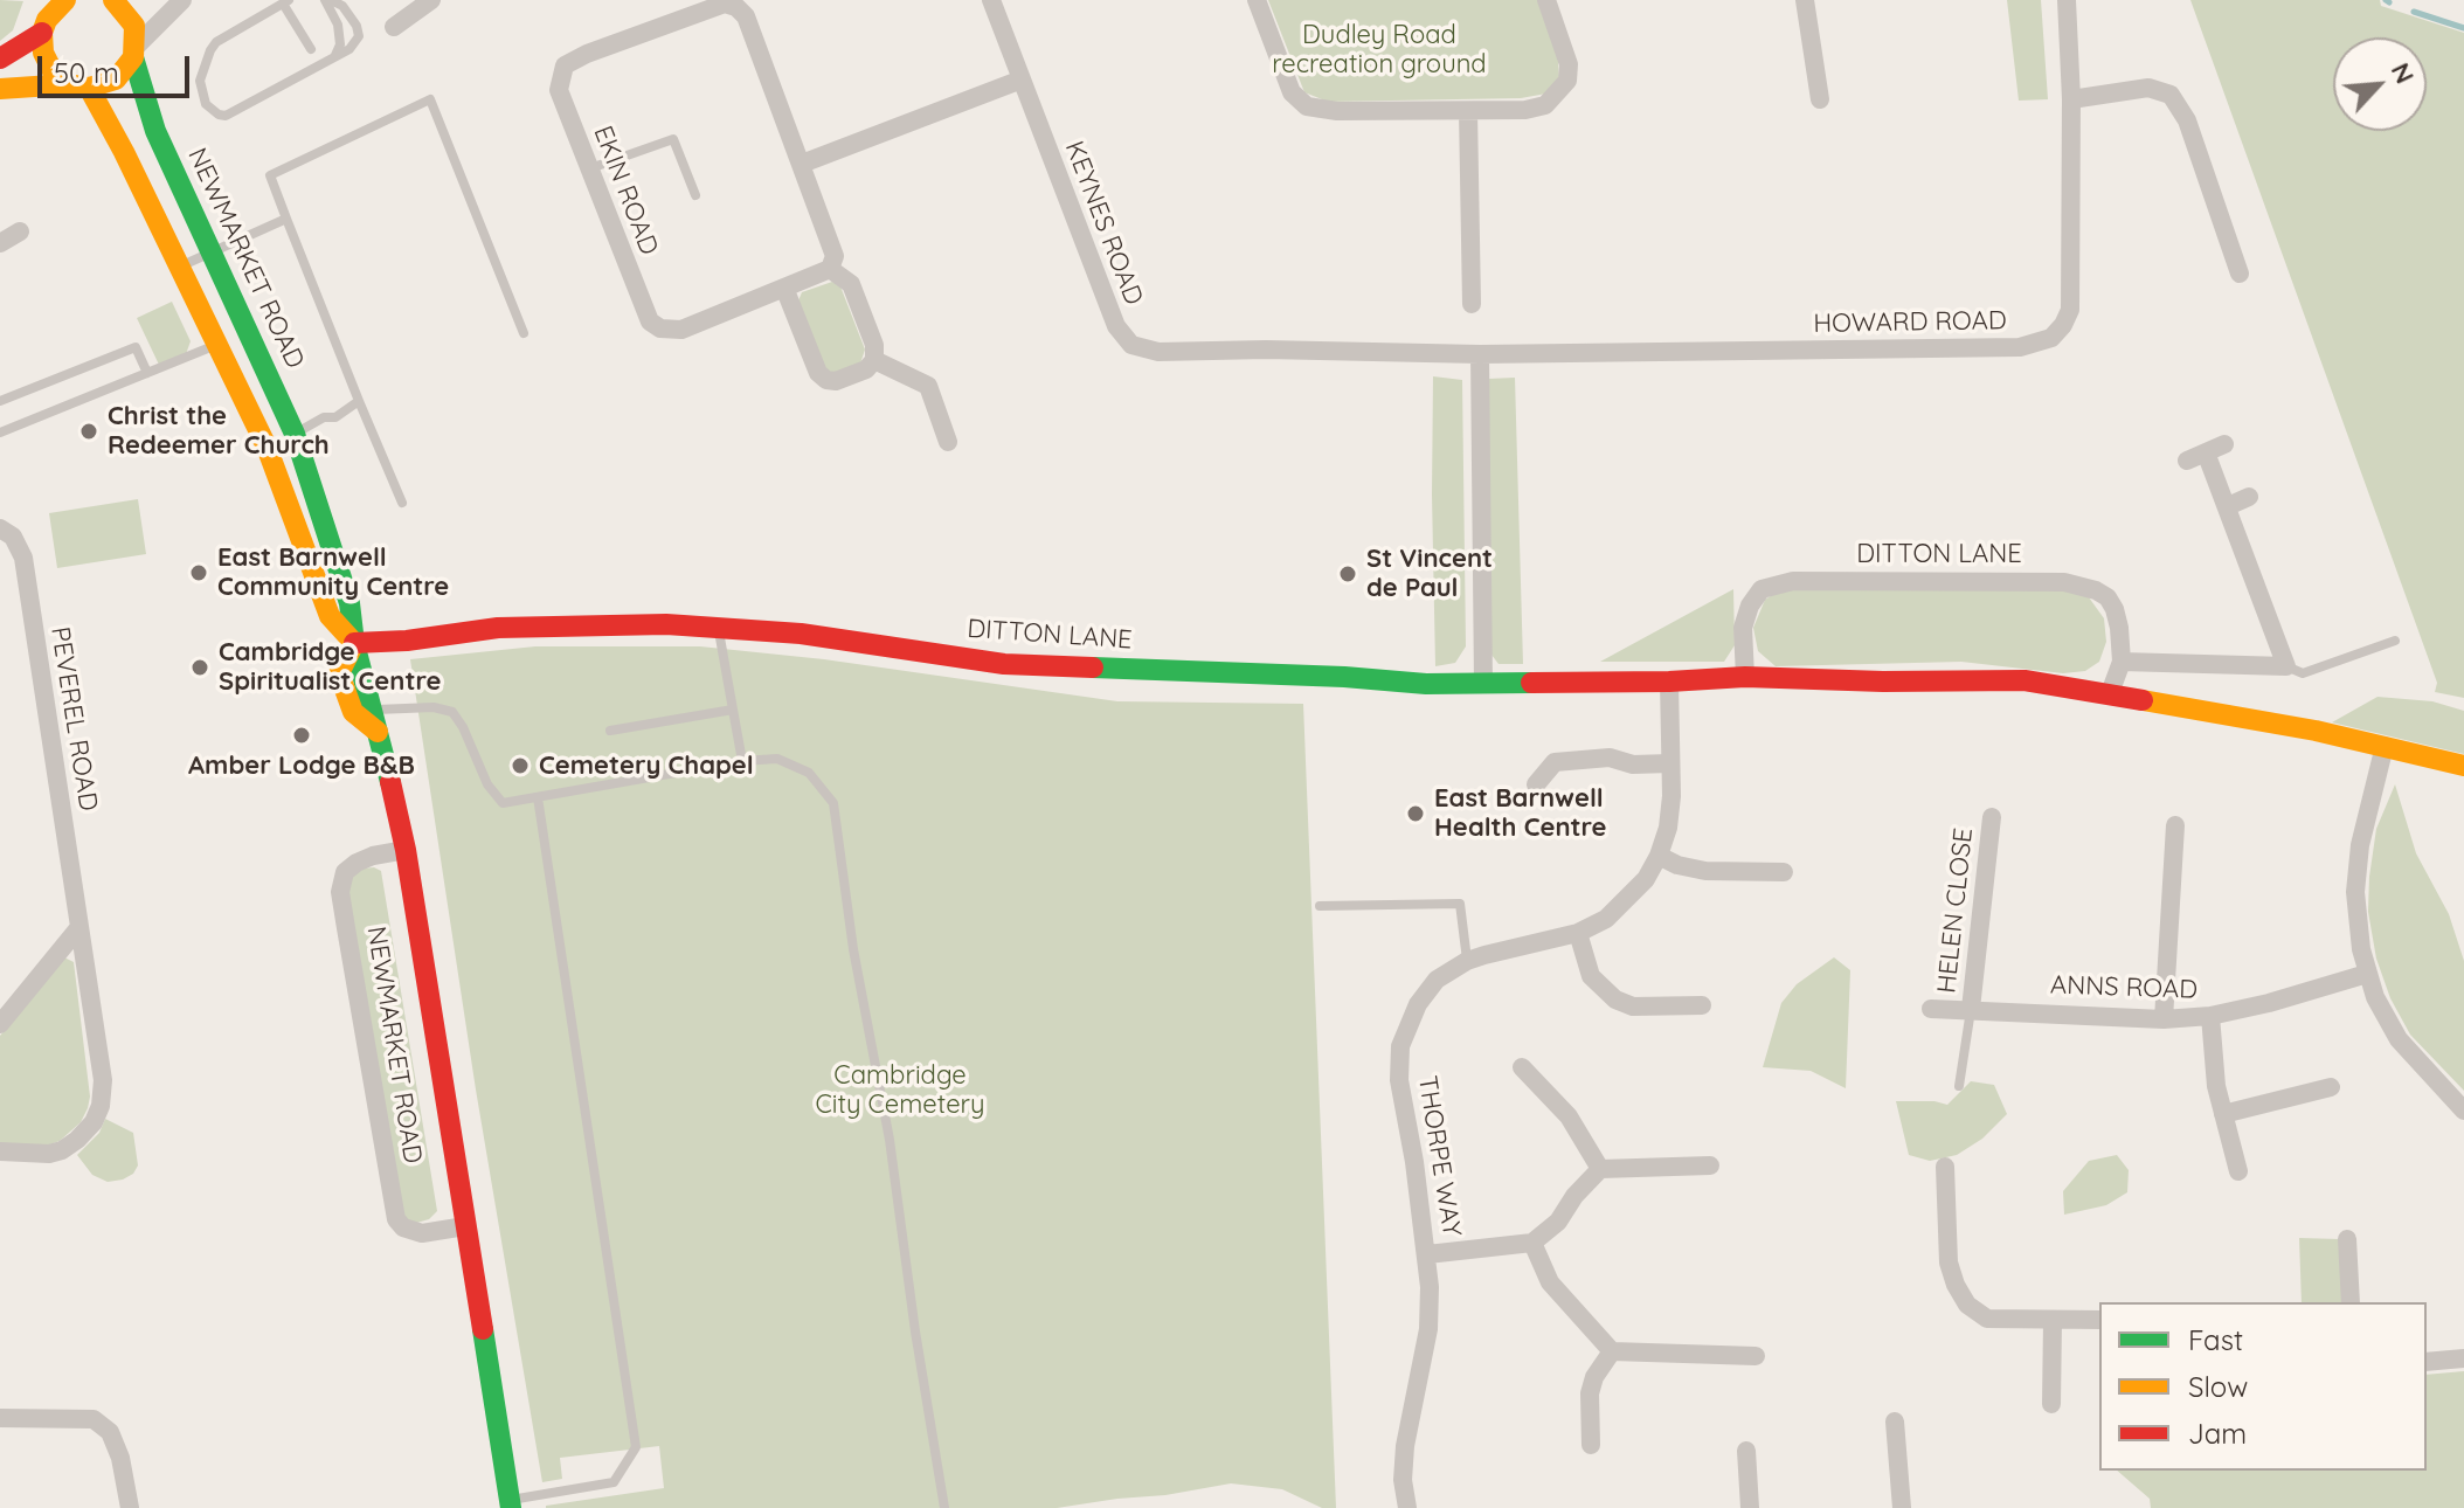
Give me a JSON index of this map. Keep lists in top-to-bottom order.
{
  "streets": {
    "main road": ["NEWMARKET ROAD", "DITTON LANE"],
    "street": [
      "EKIN ROAD",
      "KEYNES ROAD",
      "HOWARD ROAD",
      "PEVEREL ROAD",
      "HELEN CLOSE",
      "ANNS ROAD",
      "THORPE WAY"
    ]
  },
  "crossings": [
    ["KEYNES ROAD", "HOWARD ROAD"],
    ["NEWMARKET ROAD", "DITTON LANE"],
    ["DITTON LANE", "THORPE WAY"],
    ["HELEN CLOSE", "ANNS ROAD"]
  ],
  "parks": ["Dudley Road recreation ground", "Cambridge City Cemetery"],
  "places": [
    "Christ the Redeemer Church",
    "East Barnwell Community Centre",
    "St Vincent de Paul",
    "Cambridge Spiritualist Centre",
    "Amber Lodge B&B",
    "Cemetery Chapel",
    "East Barnwell Health Centre"
  ],
  "legend": ["Fast", "Slow", "Jam"],
  "scale_bar": "50 m",
  "north": "top right"
}
